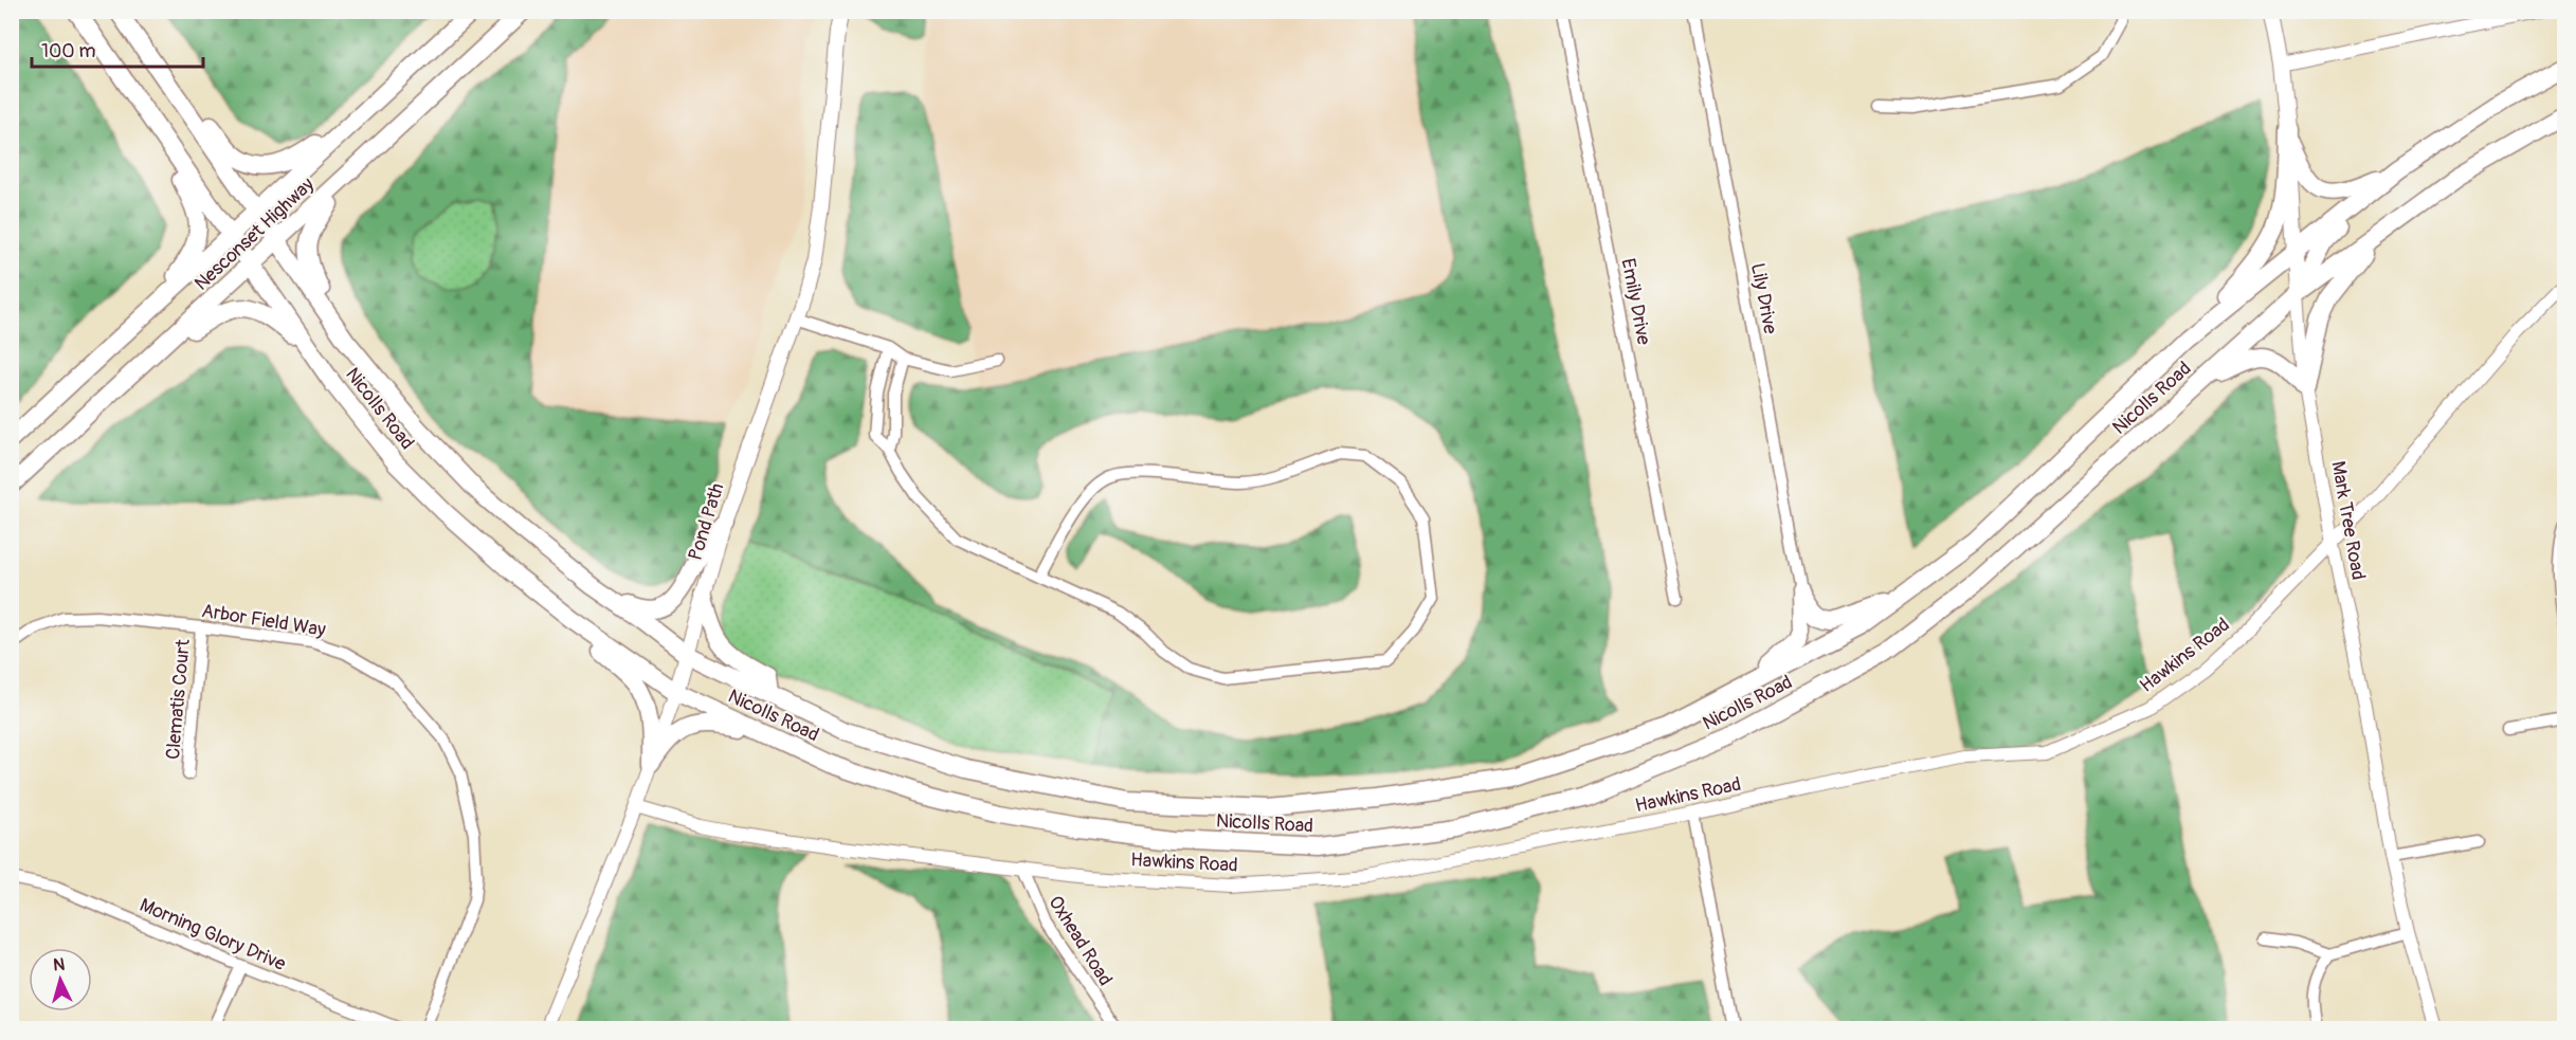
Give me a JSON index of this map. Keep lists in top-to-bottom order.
{
  "streets": {
    "highway": ["Nesconset Highway", "Nicolls Road"],
    "main road": ["Mark Tree Road", "Pond Path"],
    "street": [
      "Lily Drive",
      "Emily Drive",
      "Arbor Field Way",
      "Hawkins Road",
      "Clematis Court",
      "Morning Glory Drive",
      "Oxhead Road"
    ]
  },
  "crossings": [
    ["Nesconset Highway", "Nicolls Road"],
    ["Nicolls Road", "Mark Tree Road"],
    ["Nicolls Road", "Pond Path"],
    ["Mark Tree Road", "Hawkins Road"],
    ["Pond Path", "Hawkins Road"],
    ["Arbor Field Way", "Clematis Court"],
    ["Hawkins Road", "Oxhead Road"]
  ],
  "scale_bar": "100 m",
  "north": "top"
}
